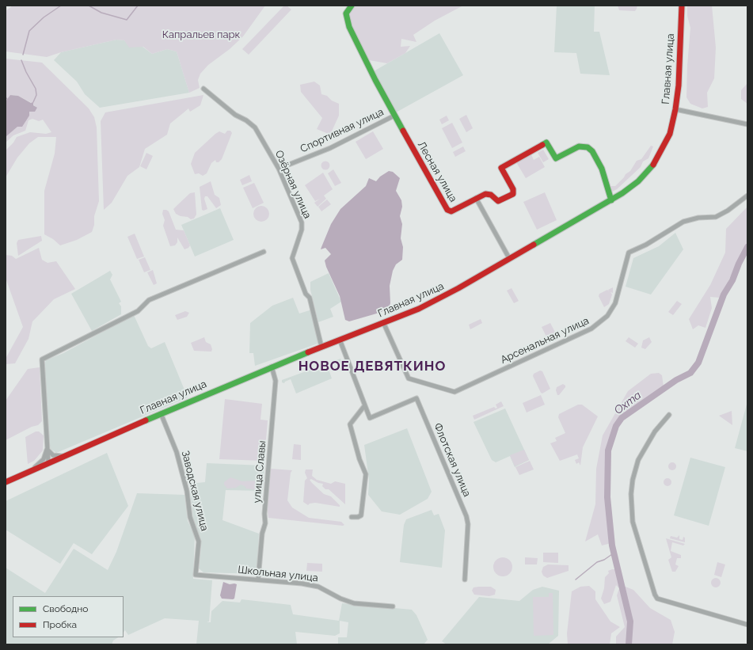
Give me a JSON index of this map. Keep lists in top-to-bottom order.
{
  "streets": {
    "main road": ["Главная улица", "Лесная улица"],
    "street": [
      "Спортивная улица",
      "Озёрная улица",
      "Арсенальная улица",
      "Флотская улица",
      "улица Славы",
      "Заводская улица",
      "Школьная улица"
    ]
  },
  "crossings": [
    ["Главная улица", "Лесная улица"],
    ["Главная улица", "Озёрная улица"],
    ["Главная улица", "Арсенальная улица"],
    ["Главная улица", "улица Славы"],
    ["Главная улица", "Заводская улица"],
    ["Спортивная улица", "Лесная улица"],
    ["Спортивная улица", "Озёрная улица"],
    ["улица Славы", "Школьная улица"],
    ["Заводская улица", "Школьная улица"]
  ],
  "districts": ["НОВОЕ ДЕВЯТКИНО"],
  "water": ["Охта"],
  "parks": ["Капральев парк"],
  "legend": ["Свободно", "Пробка"]
}
